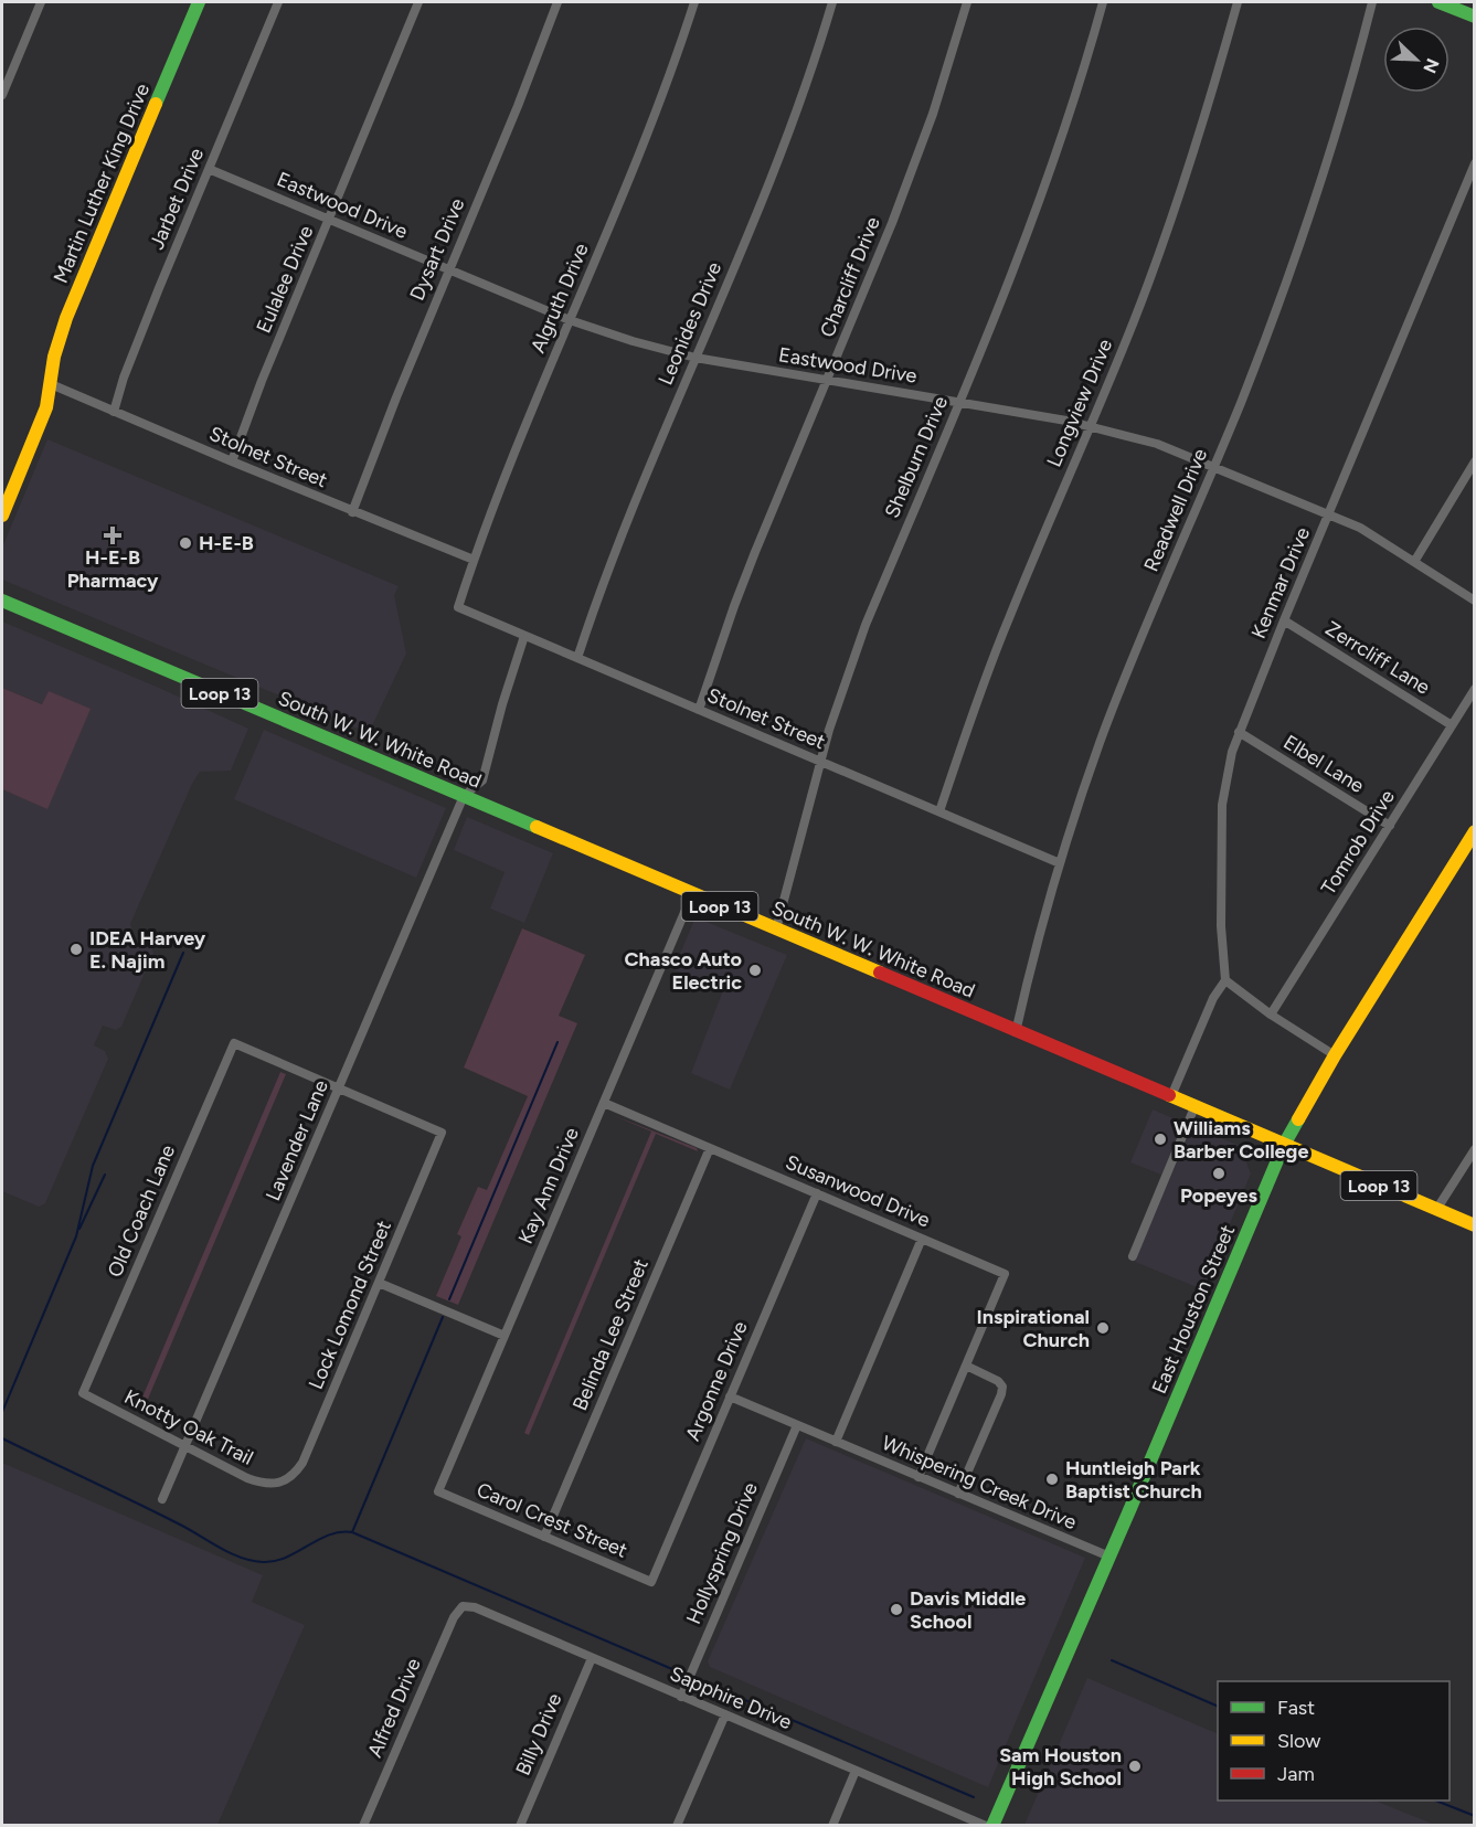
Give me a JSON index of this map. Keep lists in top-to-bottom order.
{
  "streets": {
    "main road": [
      "Martin Luther King Drive",
      "Loop 13",
      "South W. W. White Road",
      "East Houston Street"
    ],
    "street": [
      "Jarbet Drive",
      "Eastwood Drive",
      "Dysart Drive",
      "Charcliff Drive",
      "Eulalee Drive",
      "Algruth Drive",
      "Leonides Drive",
      "Longview Drive",
      "Stolnet Street",
      "Shelburn Drive",
      "Readwell Drive",
      "Kenmar Drive",
      "Zerrcliff Lane",
      "Elbel Lane",
      "Tomrob Drive",
      "Lavender Lane",
      "Kay Ann Drive",
      "Susanwood Drive",
      "Old Coach Lane",
      "Lock Lomond Street",
      "Belinda Lee Street",
      "Argonne Drive",
      "Knotty Oak Trail",
      "Whispering Creek Drive",
      "Carol Crest Street",
      "Hollyspring Drive",
      "Sapphire Drive",
      "Alfred Drive",
      "Billy Drive"
    ]
  },
  "crossings": [
    ["Martin Luther King Drive", "Stolnet Street"],
    ["Jarbet Drive", "Eastwood Drive"],
    ["Jarbet Drive", "Stolnet Street"],
    ["Eastwood Drive", "Dysart Drive"],
    ["Eastwood Drive", "Charcliff Drive"],
    ["Eastwood Drive", "Eulalee Drive"],
    ["Eastwood Drive", "Algruth Drive"],
    ["Eastwood Drive", "Leonides Drive"],
    ["Eastwood Drive", "Longview Drive"],
    ["Eastwood Drive", "Shelburn Drive"],
    ["Eastwood Drive", "Readwell Drive"],
    ["Eastwood Drive", "Kenmar Drive"],
    ["Dysart Drive", "Stolnet Street"],
    ["Charcliff Drive", "Stolnet Street"],
    ["Eulalee Drive", "Stolnet Street"],
    ["Algruth Drive", "Stolnet Street"],
    ["Leonides Drive", "Stolnet Street"],
    ["Longview Drive", "Stolnet Street"],
    ["Stolnet Street", "Shelburn Drive"],
    ["Stolnet Street", "Readwell Drive"],
    ["Shelburn Drive", "South W. W. White Road"],
    ["Readwell Drive", "South W. W. White Road"],
    ["Kenmar Drive", "Zerrcliff Lane"],
    ["Kenmar Drive", "Elbel Lane"],
    ["Zerrcliff Lane", "Tomrob Drive"],
    ["South W. W. White Road", "Lavender Lane"],
    ["South W. W. White Road", "Kay Ann Drive"],
    ["South W. W. White Road", "East Houston Street"],
    ["Elbel Lane", "Tomrob Drive"],
    ["Lavender Lane", "Old Coach Lane"],
    ["Lavender Lane", "Lock Lomond Street"],
    ["Lavender Lane", "Knotty Oak Trail"],
    ["Kay Ann Drive", "Susanwood Drive"],
    ["Kay Ann Drive", "Carol Crest Street"],
    ["Susanwood Drive", "Belinda Lee Street"],
    ["Susanwood Drive", "Argonne Drive"],
    ["Susanwood Drive", "Whispering Creek Drive"],
    ["Old Coach Lane", "Lock Lomond Street"],
    ["Old Coach Lane", "Knotty Oak Trail"],
    ["Lock Lomond Street", "Knotty Oak Trail"],
    ["East Houston Street", "Whispering Creek Drive"],
    ["Belinda Lee Street", "Carol Crest Street"],
    ["Argonne Drive", "Carol Crest Street"],
    ["Whispering Creek Drive", "Hollyspring Drive"],
    ["Hollyspring Drive", "Sapphire Drive"],
    ["Sapphire Drive", "Alfred Drive"],
    ["Sapphire Drive", "Billy Drive"]
  ],
  "places": {
    "health": ["H-E-B Pharmacy"],
    "other": [
      "H-E-B",
      "IDEA Harvey E. Najim",
      "Chasco Auto Electric",
      "Williams Barber College",
      "Popeyes",
      "Inspirational Church",
      "Huntleigh Park Baptist Church",
      "Davis Middle School",
      "Sam Houston High School"
    ]
  },
  "legend": ["Fast", "Slow", "Jam"],
  "north": "bottom right"
}
